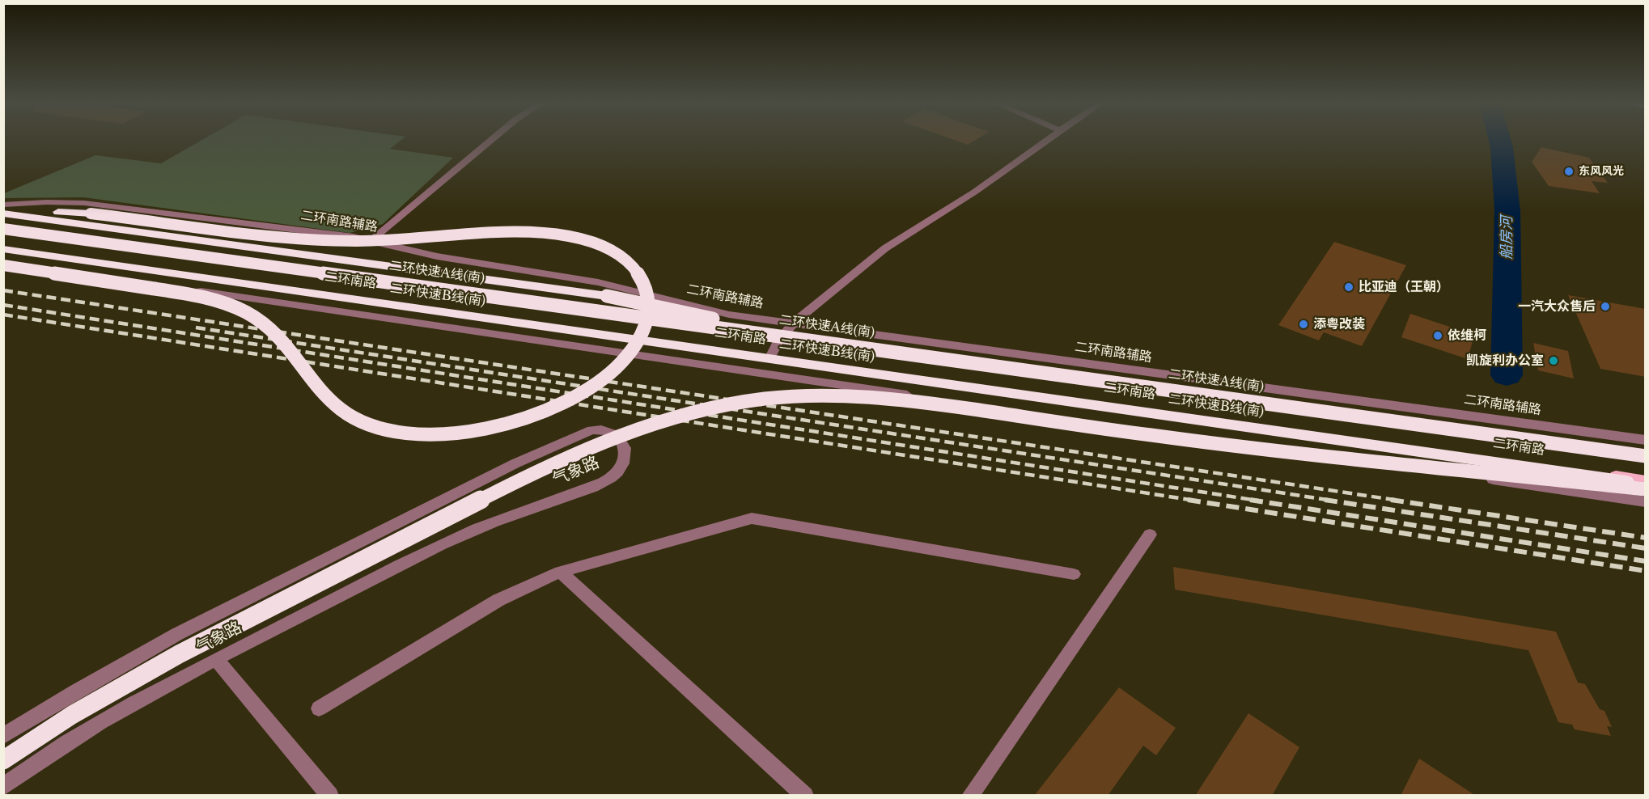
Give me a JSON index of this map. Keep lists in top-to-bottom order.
{
  "streets": {
    "highway": ["二环快速A线(南)", "二环快速B线(南)"],
    "main road": ["二环南路"],
    "street": ["二环南路辅路", "气象路"]
  },
  "crossings": [
    ["二环快速A线(南)", "二环南路"],
    ["二环南路", "二环快速B线(南)"]
  ],
  "water": ["船房河"],
  "places": [
    "东风风光",
    "比亚迪（王朝）",
    "一汽大众售后",
    "添粤改装",
    "依维柯",
    "凯旋利办公室"
  ]
}
